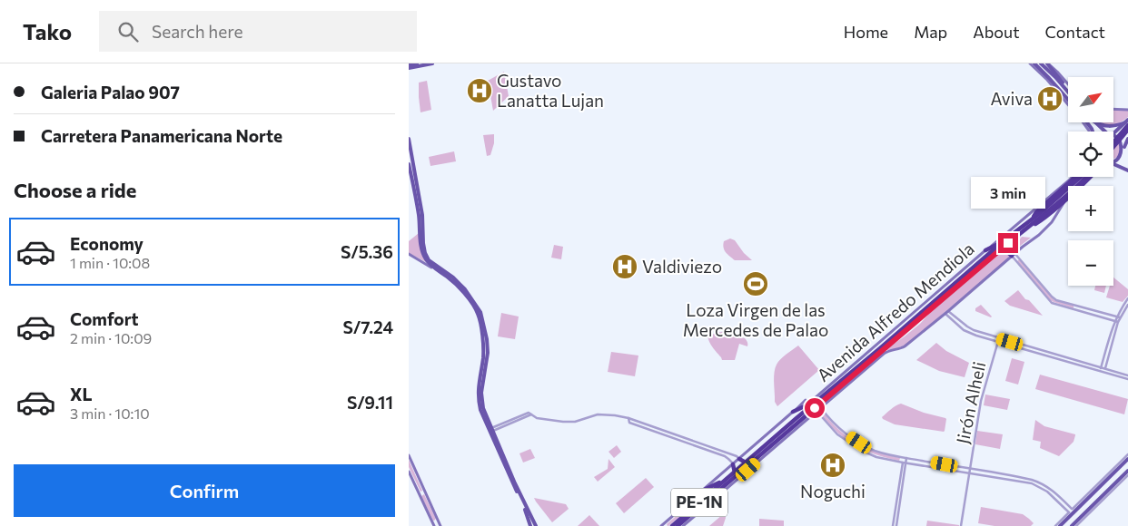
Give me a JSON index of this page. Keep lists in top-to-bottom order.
{
  "streets": {
    "highway": ["PE-1N"],
    "main road": ["Avenida Alfredo Mendiola"],
    "street": ["Jirón Alheli"]
  },
  "places": {
    "hospital": [
      "Gustavo Lanatta Lujan",
      "Aviva",
      "Valdiviezo",
      "Noguchi"
    ],
    "sports": ["Loza Virgen de las Mercedes de Palao"]
  },
  "north": "top right",
  "page": {
    "header": "Tako",
    "search": "Search here",
    "nav": [
      "Home",
      "Map",
      "About",
      "Contact"
    ],
    "banner": ["Galeria Palao 907", "Carretera Panamericana Norte"],
    "map_buttons": ["+", "−"],
    "heading": "Choose a ride",
    "bubble": "3 min",
    "list": [
      {
        "name": "Economy",
        "note": "1 min · 10:08",
        "value": "S/5.36"
      },
      {
        "name": "Comfort",
        "note": "2 min · 10:09",
        "value": "S/7.24"
      },
      {
        "name": "XL",
        "note": "3 min · 10:10",
        "value": "S/9.11"
      }
    ],
    "buttons": "Confirm"
  }
}
